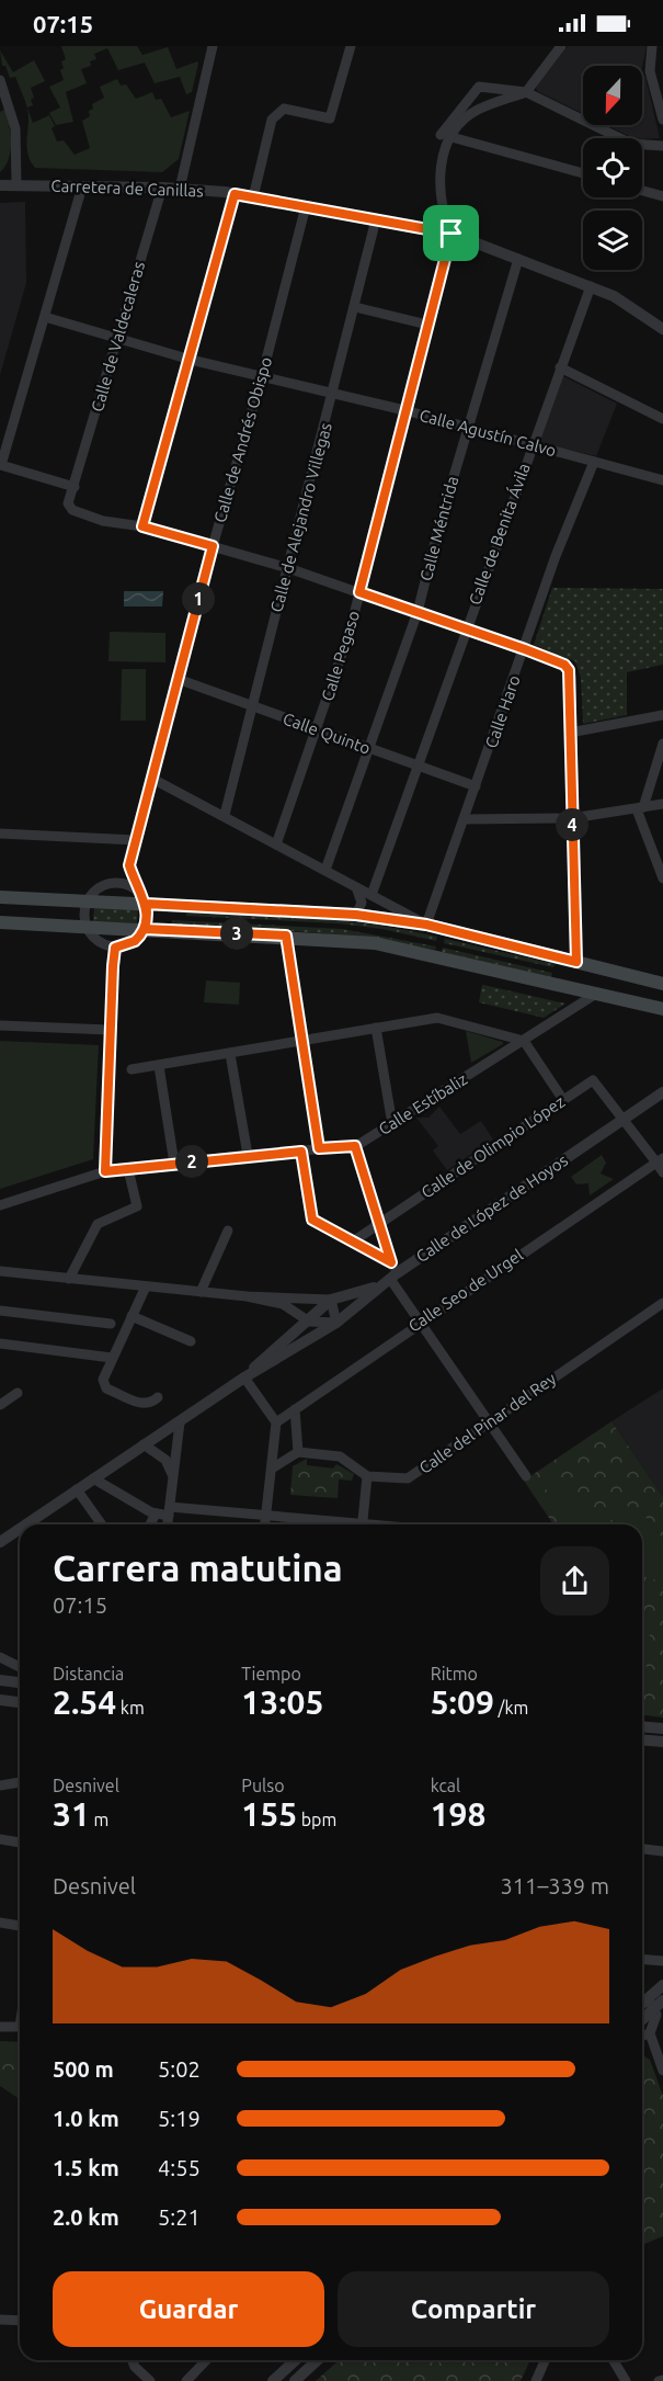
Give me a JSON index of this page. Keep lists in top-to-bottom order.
{
  "streets": {
    "street": [
      "Carretera de Canillas",
      "Calle de Valdecaleras",
      "Calle Agustín Calvo",
      "Calle de Andrés Obispo",
      "Calle de Alejandro Villegas",
      "Calle Méntrida",
      "Calle de Benita Ávila",
      "Calle Pegaso",
      "Calle Haro",
      "Calle Quinto",
      "Calle Estíbaliz",
      "Calle de Olimpio López",
      "Calle de López de Hoyos",
      "Calle Seo de Urgel",
      "Calle del Pinar del Rey"
    ]
  },
  "crossings": [
    ["Carretera de Canillas", "Calle de Valdecaleras"],
    ["Carretera de Canillas", "Calle de Andrés Obispo"],
    ["Carretera de Canillas", "Calle de Alejandro Villegas"],
    ["Carretera de Canillas", "Calle Méntrida"],
    ["Carretera de Canillas", "Calle de Benita Ávila"],
    ["Carretera de Canillas", "Calle Pegaso"],
    ["Calle de Valdecaleras", "Calle Agustín Calvo"],
    ["Calle Agustín Calvo", "Calle de Andrés Obispo"],
    ["Calle Agustín Calvo", "Calle de Alejandro Villegas"],
    ["Calle Agustín Calvo", "Calle Méntrida"],
    ["Calle Agustín Calvo", "Calle de Benita Ávila"],
    ["Calle Agustín Calvo", "Calle Pegaso"],
    ["Calle Agustín Calvo", "Calle Haro"],
    ["Calle de Andrés Obispo", "Calle Quinto"],
    ["Calle de Alejandro Villegas", "Calle Quinto"],
    ["Calle Méntrida", "Calle Quinto"],
    ["Calle de Benita Ávila", "Calle Quinto"],
    ["Calle Pegaso", "Calle Quinto"],
    ["Calle Haro", "Calle Quinto"],
    ["Calle de Olimpio López", "Calle de López de Hoyos"]
  ],
  "north": "bottom",
  "page": {
    "status": "07:15",
    "pins": [
      "1",
      "4",
      "3",
      "2"
    ],
    "heading": ["Carrera matutina", "07:15"],
    "stats": [
      ["Distancia", "2.54 km"],
      ["Tiempo", "13:05"],
      ["Ritmo", "5:09 /km"],
      ["Desnivel", "31 m"],
      ["Pulso", "155 bpm"],
      ["kcal", "198"]
    ],
    "chart": ["Desnivel", "311–339 m"],
    "list": [
      {
        "name": "500 m",
        "note": "5:02"
      },
      {
        "name": "1.0 km",
        "note": "5:19"
      },
      {
        "name": "1.5 km",
        "note": "4:55"
      },
      {
        "name": "2.0 km",
        "note": "5:21"
      }
    ],
    "buttons": ["Guardar", "Compartir"]
  }
}
